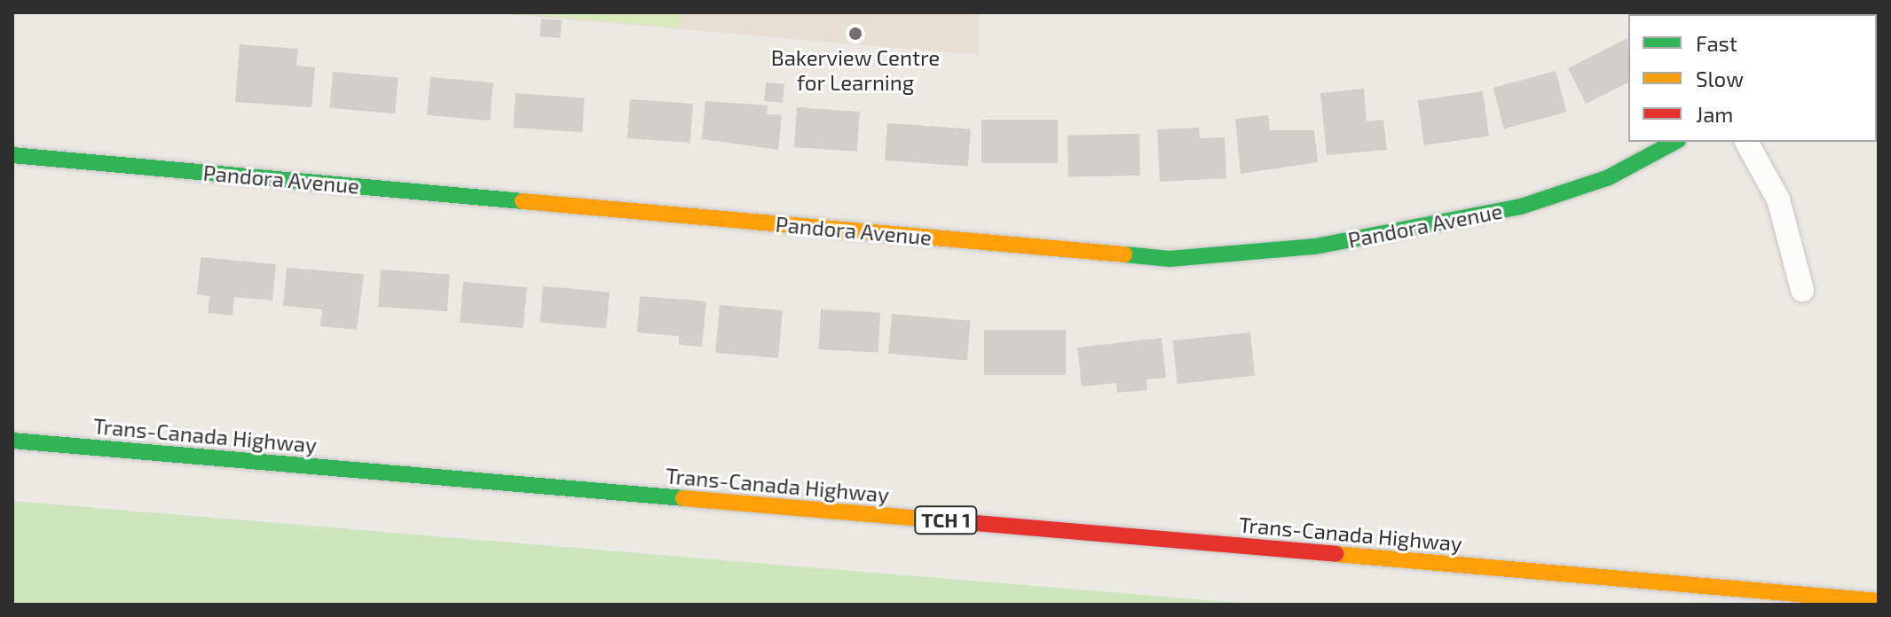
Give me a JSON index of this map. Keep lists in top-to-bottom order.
{
  "streets": {
    "main road": ["Pandora Avenue", "Trans-Canada Highway", "TCH 1"]
  },
  "places": ["Bakerview Centre for Learning"],
  "legend": ["Fast", "Slow", "Jam"]
}
